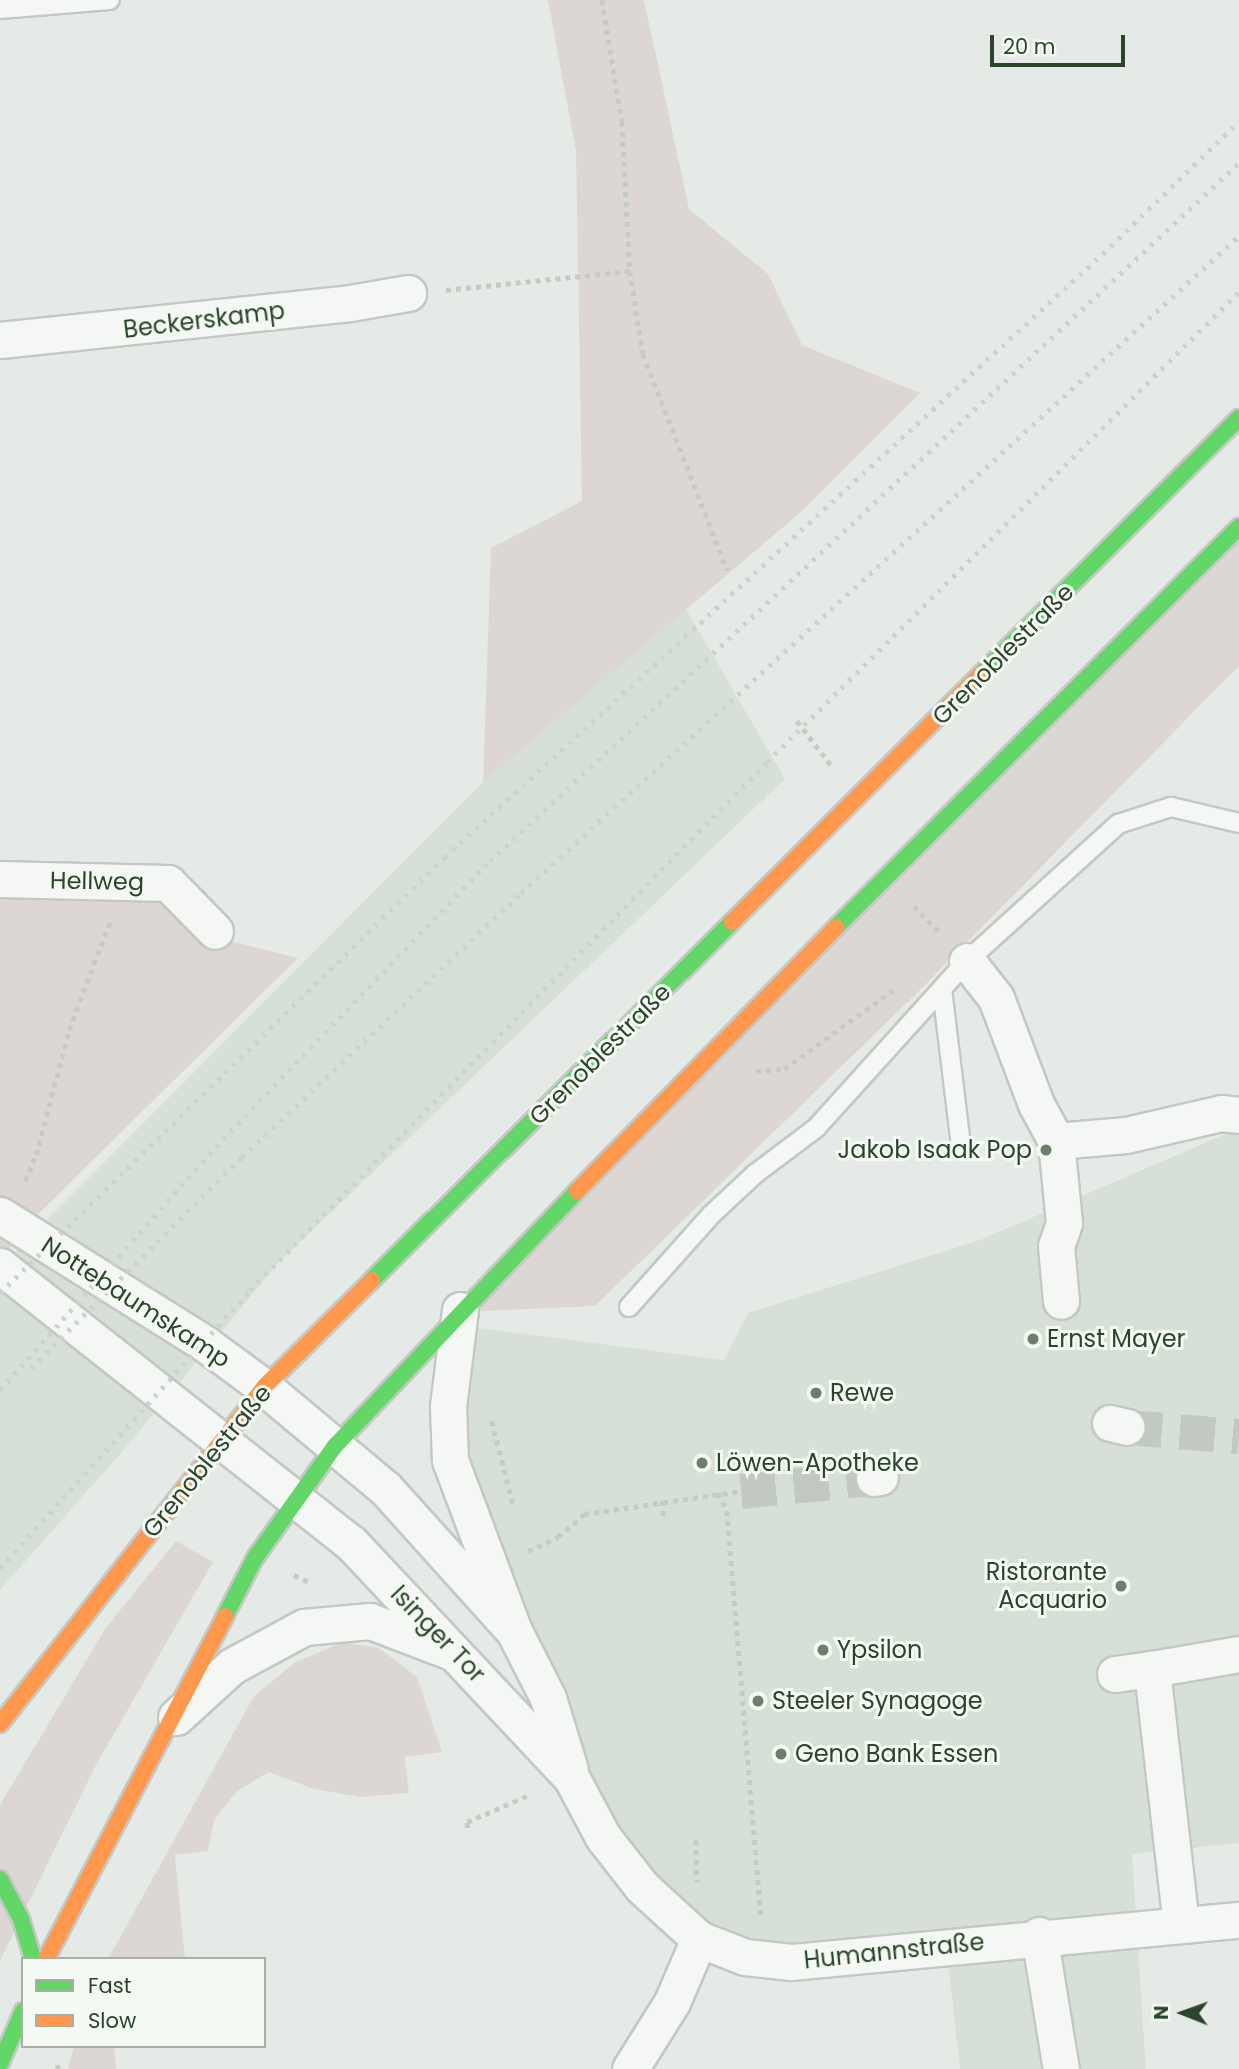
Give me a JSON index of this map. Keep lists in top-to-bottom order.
{
  "streets": {
    "main road": ["Grenoblestraße"],
    "street": [
      "Beckerskamp",
      "Hellweg",
      "Nottebaumskamp",
      "Isinger Tor",
      "Humannstraße"
    ]
  },
  "crossings": [
    ["Grenoblestraße", "Nottebaumskamp"],
    ["Nottebaumskamp", "Isinger Tor"],
    ["Isinger Tor", "Humannstraße"]
  ],
  "places": [
    "Jakob Isaak Pop",
    "Ernst Mayer",
    "Rewe",
    "Löwen-Apotheke",
    "Ristorante Acquario",
    "Ypsilon",
    "Steeler Synagoge",
    "Geno Bank Essen"
  ],
  "legend": ["Fast", "Slow"],
  "scale_bar": "20 m",
  "north": "left"
}
